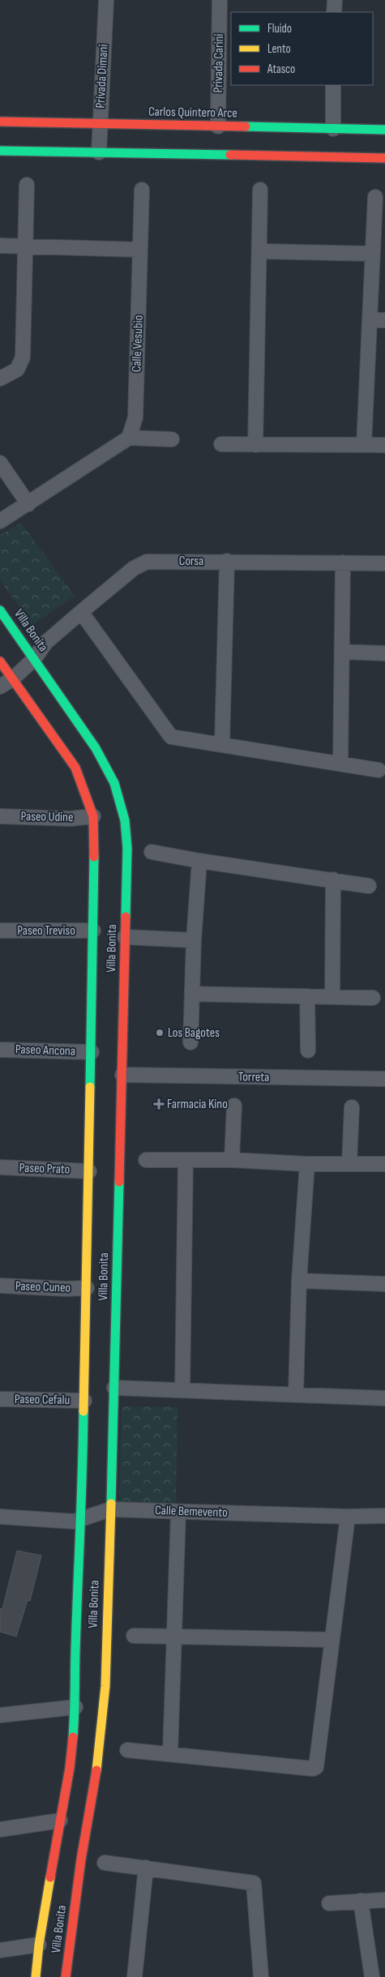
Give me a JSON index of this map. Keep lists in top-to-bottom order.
{
  "streets": {
    "street": [
      "Privada Carini",
      "Privada Dimani",
      "Carlos Quintero Arce",
      "Calle Vesubio",
      "Corsa",
      "Villa Bonita",
      "Paseo Udine",
      "Paseo Treviso",
      "Paseo Ancona",
      "Torreta",
      "Paseo Prato",
      "Paseo Cuneo",
      "Paseo Cefalu",
      "Calle Bemevento"
    ]
  },
  "crossings": [
    ["Privada Carini", "Carlos Quintero Arce"],
    ["Privada Dimani", "Carlos Quintero Arce"],
    ["Corsa", "Villa Bonita"],
    ["Villa Bonita", "Paseo Udine"],
    ["Villa Bonita", "Paseo Treviso"],
    ["Villa Bonita", "Paseo Ancona"],
    ["Villa Bonita", "Torreta"],
    ["Villa Bonita", "Paseo Prato"],
    ["Villa Bonita", "Paseo Cuneo"],
    ["Villa Bonita", "Paseo Cefalu"],
    ["Villa Bonita", "Calle Bemevento"]
  ],
  "places": {
    "other": ["Los Bagotes"],
    "health": ["Farmacia Kino"]
  },
  "legend": ["Fluido", "Lento", "Atasco"]
}
